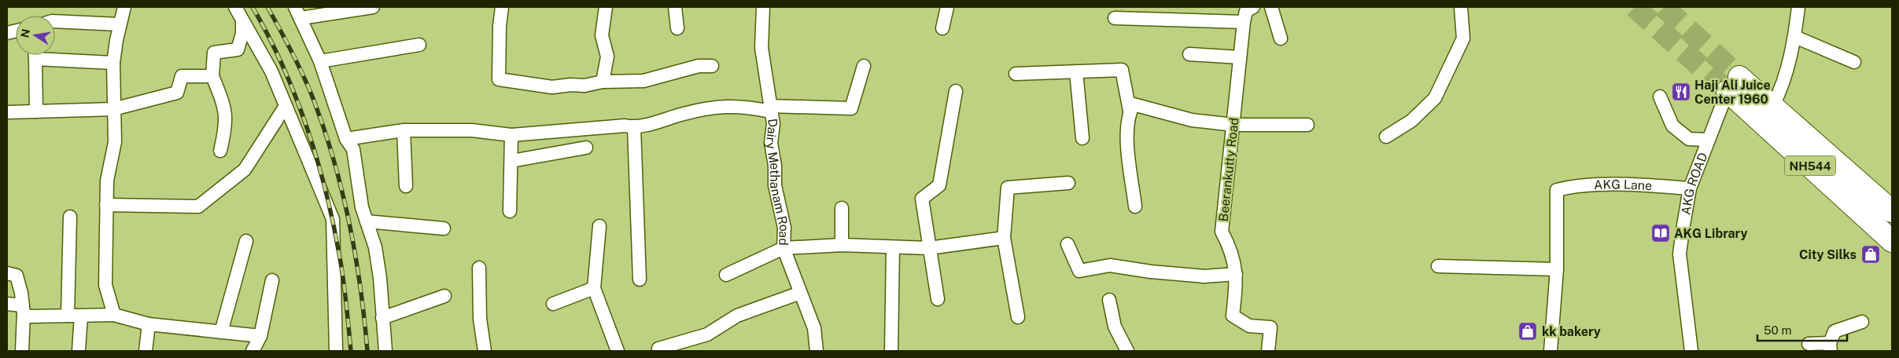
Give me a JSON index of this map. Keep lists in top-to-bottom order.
{
  "streets": {
    "highway": ["NH544"],
    "street": [
      "Beerankutty Road",
      "Dairy Methanam Road",
      "AKG ROAD",
      "AKG Lane"
    ]
  },
  "crossings": [
    ["NH544", "AKG ROAD"],
    ["AKG ROAD", "AKG Lane"]
  ],
  "places": {
    "restaurant": ["Haji Ali Juice Center 1960"],
    "library": ["AKG Library"],
    "shop": ["City Silks", "kk bakery"]
  },
  "scale_bar": "50 m",
  "north": "left"
}
